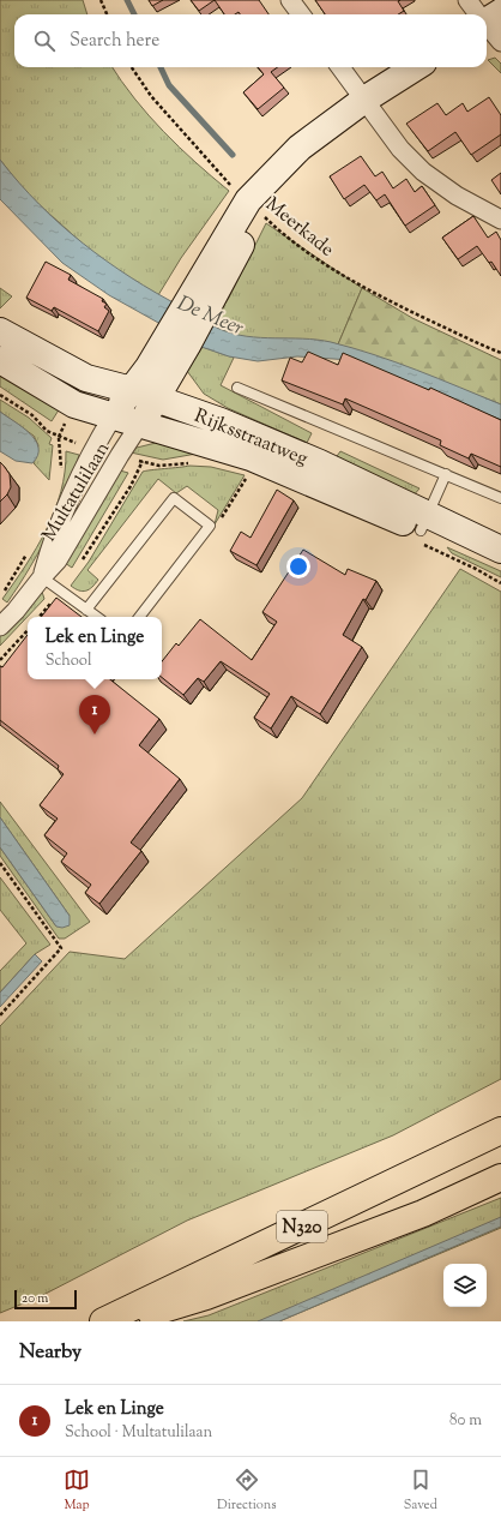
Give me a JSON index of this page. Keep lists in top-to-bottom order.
{
  "streets": {
    "main road": ["N320"],
    "street": ["Rijksstraatweg", "Multatulilaan"],
    "path": ["Meerkade"]
  },
  "crossings": [
    ["Rijksstraatweg", "Multatulilaan"]
  ],
  "water": ["De Meer"],
  "scale_bar": "20 m",
  "page": {
    "search": "Search here",
    "popup": ["Lek en Linge", "School"],
    "pins": "1",
    "scale": "20 m",
    "heading": "Nearby",
    "list": [
      {
        "mark": "1",
        "name": "Lek en Linge",
        "note": "School · Multatulilaan",
        "value": "80 m"
      }
    ],
    "nav": ["Map", "Directions", "Saved"]
  }
}
